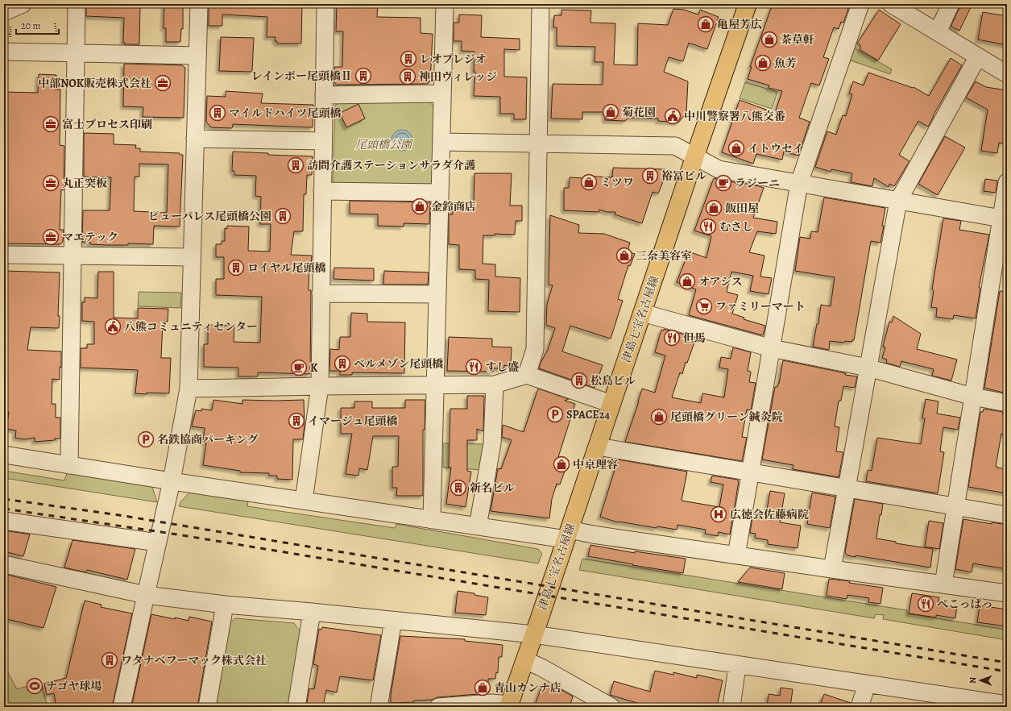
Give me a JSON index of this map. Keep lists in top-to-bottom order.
{
  "streets": {
    "main road": ["津島七宝名古屋線"]
  },
  "parks": ["尾頭橋公園"],
  "places": {
    "shop": [
      "亀屋芳広",
      "茶草軒",
      "魚芳",
      "菊花園",
      "イトウセイ",
      "ミツワ",
      "金鈴商店",
      "飯田屋",
      "三奈美容室",
      "オアシス",
      "尾頭橋グリーン鍼灸院",
      "中京理容",
      "青山カンナ店"
    ],
    "building": [
      "レオプレジオ",
      "レインボー尾頭橋Ⅱ",
      "神田ヴィレッジ",
      "マイルドハイツ尾頭橋",
      "訪問介護ステーションサラダ介護",
      "裕冨ビル",
      "ピューパレス尾頭橋公園",
      "ロイヤル尾頭橋",
      "ベルメゾン尾頭橋",
      "松島ビル",
      "イマージュ尾頭橋",
      "新名ビル",
      "ワタナベフーマック株式会社"
    ],
    "office": [
      "中部NOK販売株式会社",
      "富士プロセス印刷",
      "丸正突板",
      "マエテック"
    ],
    "public building": ["中川警察署八熊交番", "八熊コミュニティセンター"],
    "cafe": ["ラジーニ", "K"],
    "restaurant": [
      "むさし",
      "但馬",
      "すし盛",
      "ぺこっぱっ"
    ],
    "supermarket": ["ファミリーマート"],
    "parking": ["SPACE24", "名鉄協商パーキング"],
    "hospital": ["広徳会佐藤病院"],
    "sports": ["ナゴヤ球場"]
  },
  "scale_bar": "20 m",
  "north": "left"
}
